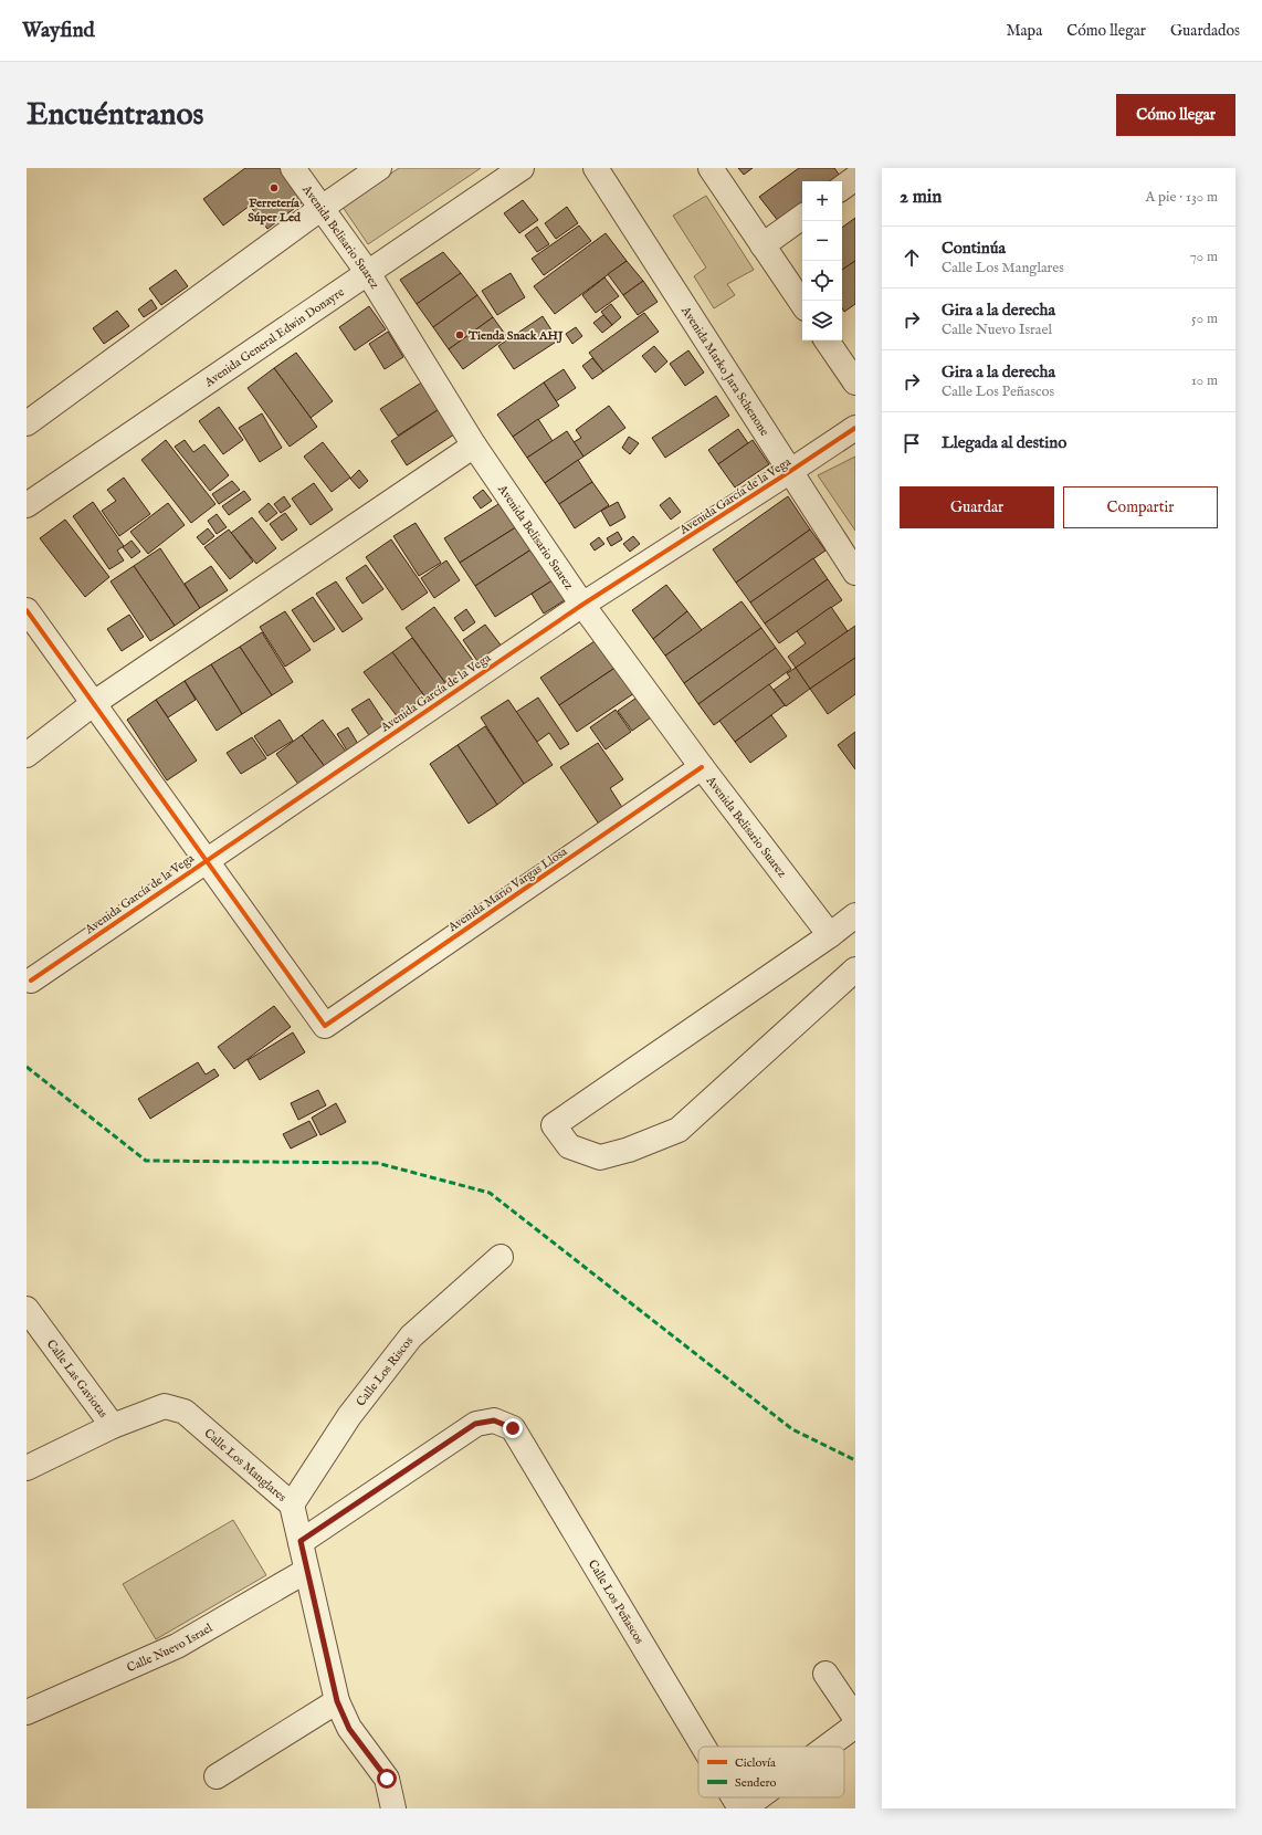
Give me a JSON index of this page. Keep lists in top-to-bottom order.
{
  "streets": {
    "street": [
      "Avenida Belisario Suarez",
      "Avenida General Edwin Donayre",
      "Avenida Marko Jara Schenone",
      "Avenida García de la Vega",
      "Avenida Mario Vargas Llosa",
      "Calle Los Riscos",
      "Calle Las Gaviotas",
      "Calle Los Manglares",
      "Calle Los Peñascos",
      "Calle Nuevo Israel"
    ]
  },
  "crossings": [
    ["Avenida Belisario Suarez", "Avenida General Edwin Donayre"],
    ["Avenida Belisario Suarez", "Avenida García de la Vega"],
    ["Avenida Belisario Suarez", "Avenida Mario Vargas Llosa"],
    ["Avenida Marko Jara Schenone", "Avenida García de la Vega"],
    ["Avenida García de la Vega", "Avenida Mario Vargas Llosa"],
    ["Calle Los Riscos", "Calle Los Manglares"],
    ["Calle Las Gaviotas", "Calle Los Manglares"],
    ["Calle Los Manglares", "Calle Los Peñascos"],
    ["Calle Los Manglares", "Calle Nuevo Israel"]
  ],
  "places": ["Ferretería Súper Led", "Tienda Snack AHJ"],
  "legend": ["Ciclovía", "Sendero"],
  "page": {
    "header": "Wayfind",
    "nav": ["Mapa", "Cómo llegar", "Guardados"],
    "buttons": [
      "Cómo llegar",
      ["Guardar", "Compartir"]
    ],
    "title": "Encuéntranos",
    "heading": ["2 min", "A pie · 130 m"],
    "map_buttons": ["+", "−"],
    "list": [
      ["Continúa", "Calle Los Manglares", "70 m"],
      ["Gira a la derecha", "Calle Nuevo Israel", "50 m"],
      ["Gira a la derecha", "Calle Los Peñascos", "10 m"],
      "Llegada al destino"
    ]
  }
}
